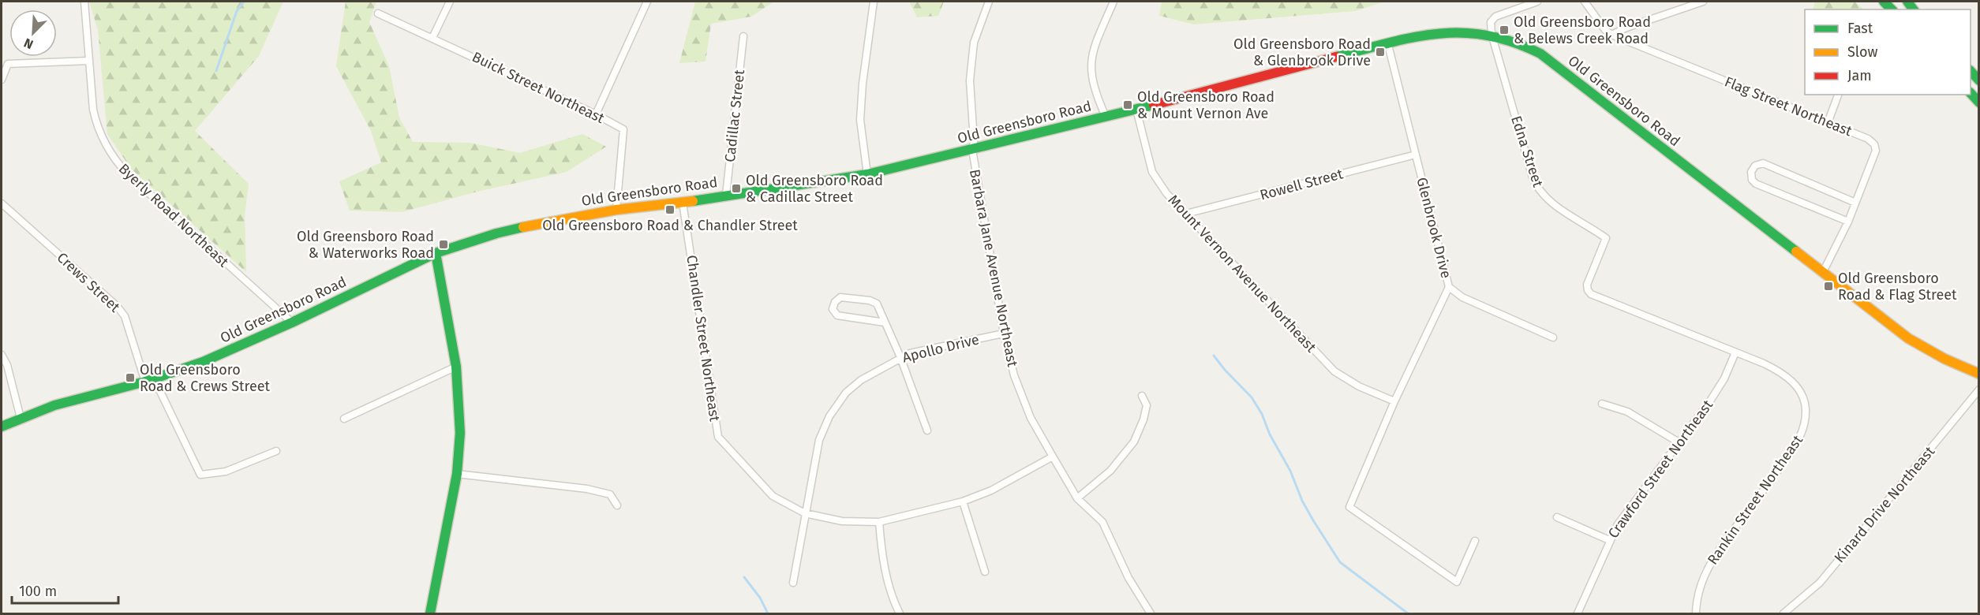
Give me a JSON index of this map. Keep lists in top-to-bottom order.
{
  "streets": {
    "main road": ["Old Greensboro Road"],
    "street": [
      "Buick Street Northeast",
      "Flag Street Northeast",
      "Cadillac Street",
      "Edna Street",
      "Rowell Street",
      "Byerly Road Northeast",
      "Glenbrook Drive",
      "Barbara Jane Avenue Northeast",
      "Mount Vernon Avenue Northeast",
      "Crews Street",
      "Chandler Street Northeast",
      "Apollo Drive",
      "Crawford Street Northeast",
      "Rankin Street Northeast",
      "Kinard Drive Northeast"
    ]
  },
  "crossings": [
    ["Buick Street Northeast", "Old Greensboro Road"],
    ["Old Greensboro Road", "Flag Street Northeast"],
    ["Old Greensboro Road", "Cadillac Street"],
    ["Old Greensboro Road", "Edna Street"],
    ["Old Greensboro Road", "Byerly Road Northeast"],
    ["Old Greensboro Road", "Glenbrook Drive"],
    ["Old Greensboro Road", "Barbara Jane Avenue Northeast"],
    ["Old Greensboro Road", "Mount Vernon Avenue Northeast"],
    ["Old Greensboro Road", "Crews Street"],
    ["Old Greensboro Road", "Chandler Street Northeast"],
    ["Edna Street", "Rankin Street Northeast"],
    ["Rowell Street", "Glenbrook Drive"],
    ["Rowell Street", "Mount Vernon Avenue Northeast"],
    ["Glenbrook Drive", "Mount Vernon Avenue Northeast"],
    ["Barbara Jane Avenue Northeast", "Chandler Street Northeast"],
    ["Barbara Jane Avenue Northeast", "Apollo Drive"],
    ["Chandler Street Northeast", "Apollo Drive"],
    ["Crawford Street Northeast", "Rankin Street Northeast"]
  ],
  "places": {
    "transit": [
      "Old Greensboro Road & Belews Creek Road",
      "Old Greensboro Road & Glenbrook Drive",
      "Old Greensboro Road & Mount Vernon Ave",
      "Old Greensboro Road & Cadillac Street",
      "Old Greensboro Road & Chandler Street",
      "Old Greensboro Road & Waterworks Road",
      "Old Greensboro Road & Flag Street",
      "Old Greensboro Road & Crews Street"
    ]
  },
  "legend": ["Fast", "Slow", "Jam"],
  "scale_bar": "100 m",
  "north": "bottom left"
}
